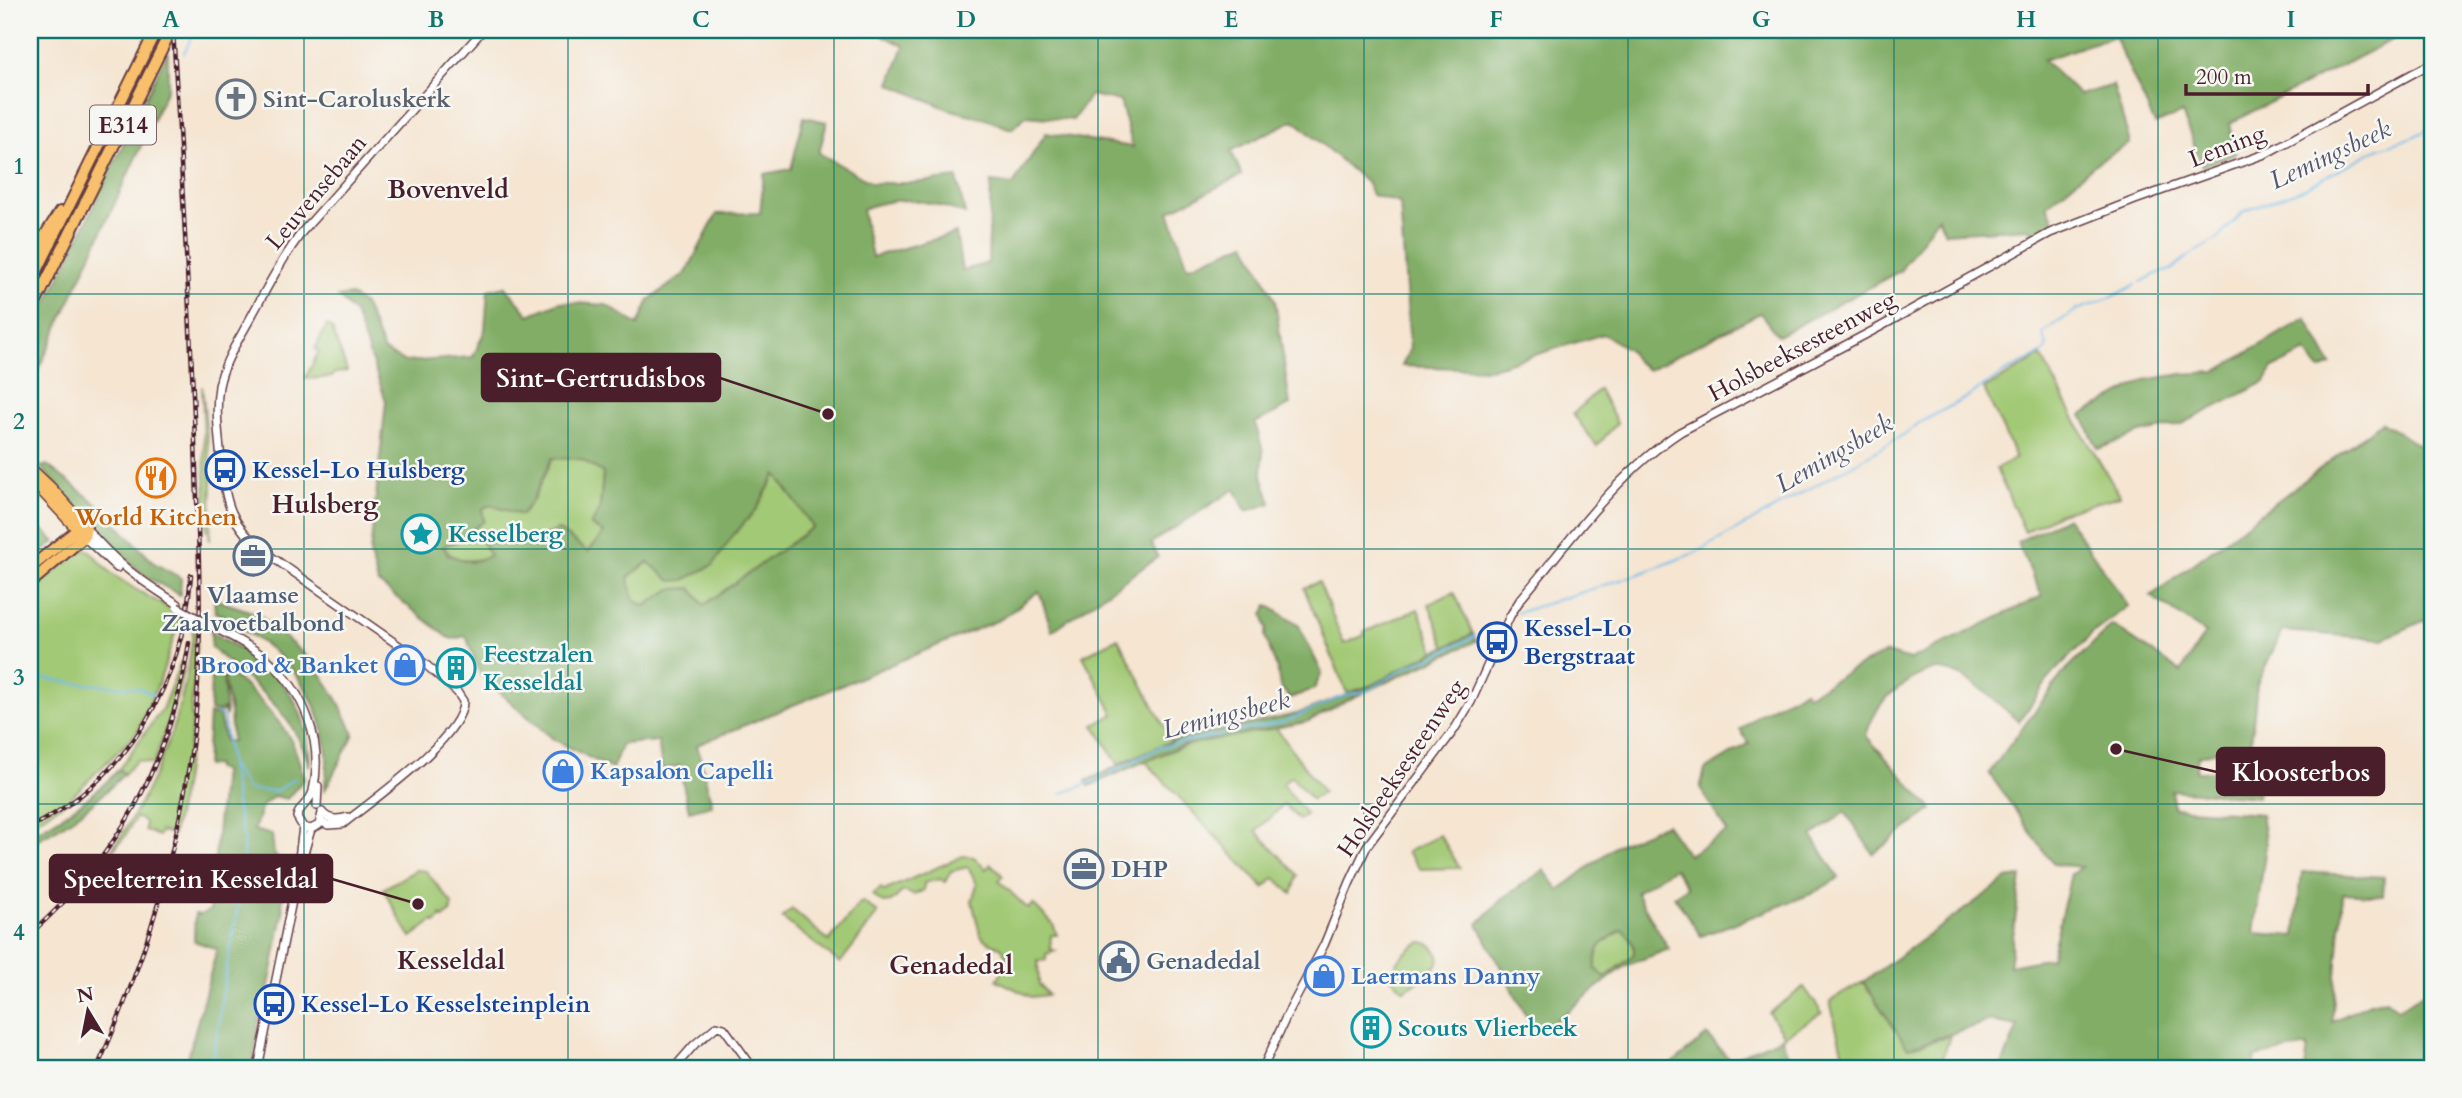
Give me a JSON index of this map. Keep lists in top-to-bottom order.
{
  "streets": {
    "highway": ["E314"],
    "street": ["Leming", "Leuvensebaan", "Holsbeeksesteenweg"]
  },
  "crossings": [
    ["Leming", "Holsbeeksesteenweg"]
  ],
  "districts": [
    "Bovenveld",
    "Hulsberg",
    "Kesseldal",
    "Genadedal"
  ],
  "water": ["Lemingsbeek"],
  "places": {
    "church": ["Sint-Caroluskerk"],
    "other": ["Sint-Gertrudisbos", "Kloosterbos", "Speelterrein Kesseldal"],
    "bus stop": ["Kessel-Lo Hulsberg", "Kessel-Lo Bergstraat", "Kessel-Lo Kesselsteinplein"],
    "restaurant": ["World Kitchen"],
    "place": ["Kesselberg"],
    "office": ["Vlaamse Zaalvoetbalbond", "DHP"],
    "shop": ["Brood & Banket", "Kapsalon Capelli", "Laermans Danny"],
    "building": ["Feestzalen Kesseldal", "Scouts Vlierbeek"],
    "public building": ["Genadedal"]
  },
  "scale_bar": "200 m",
  "north": "top",
  "grid": {
    "columns": [
      "A",
      "B",
      "C",
      "D",
      "E",
      "F",
      "G",
      "H",
      "I"
    ],
    "rows": [
      "1",
      "2",
      "3",
      "4"
    ]
  }
}
